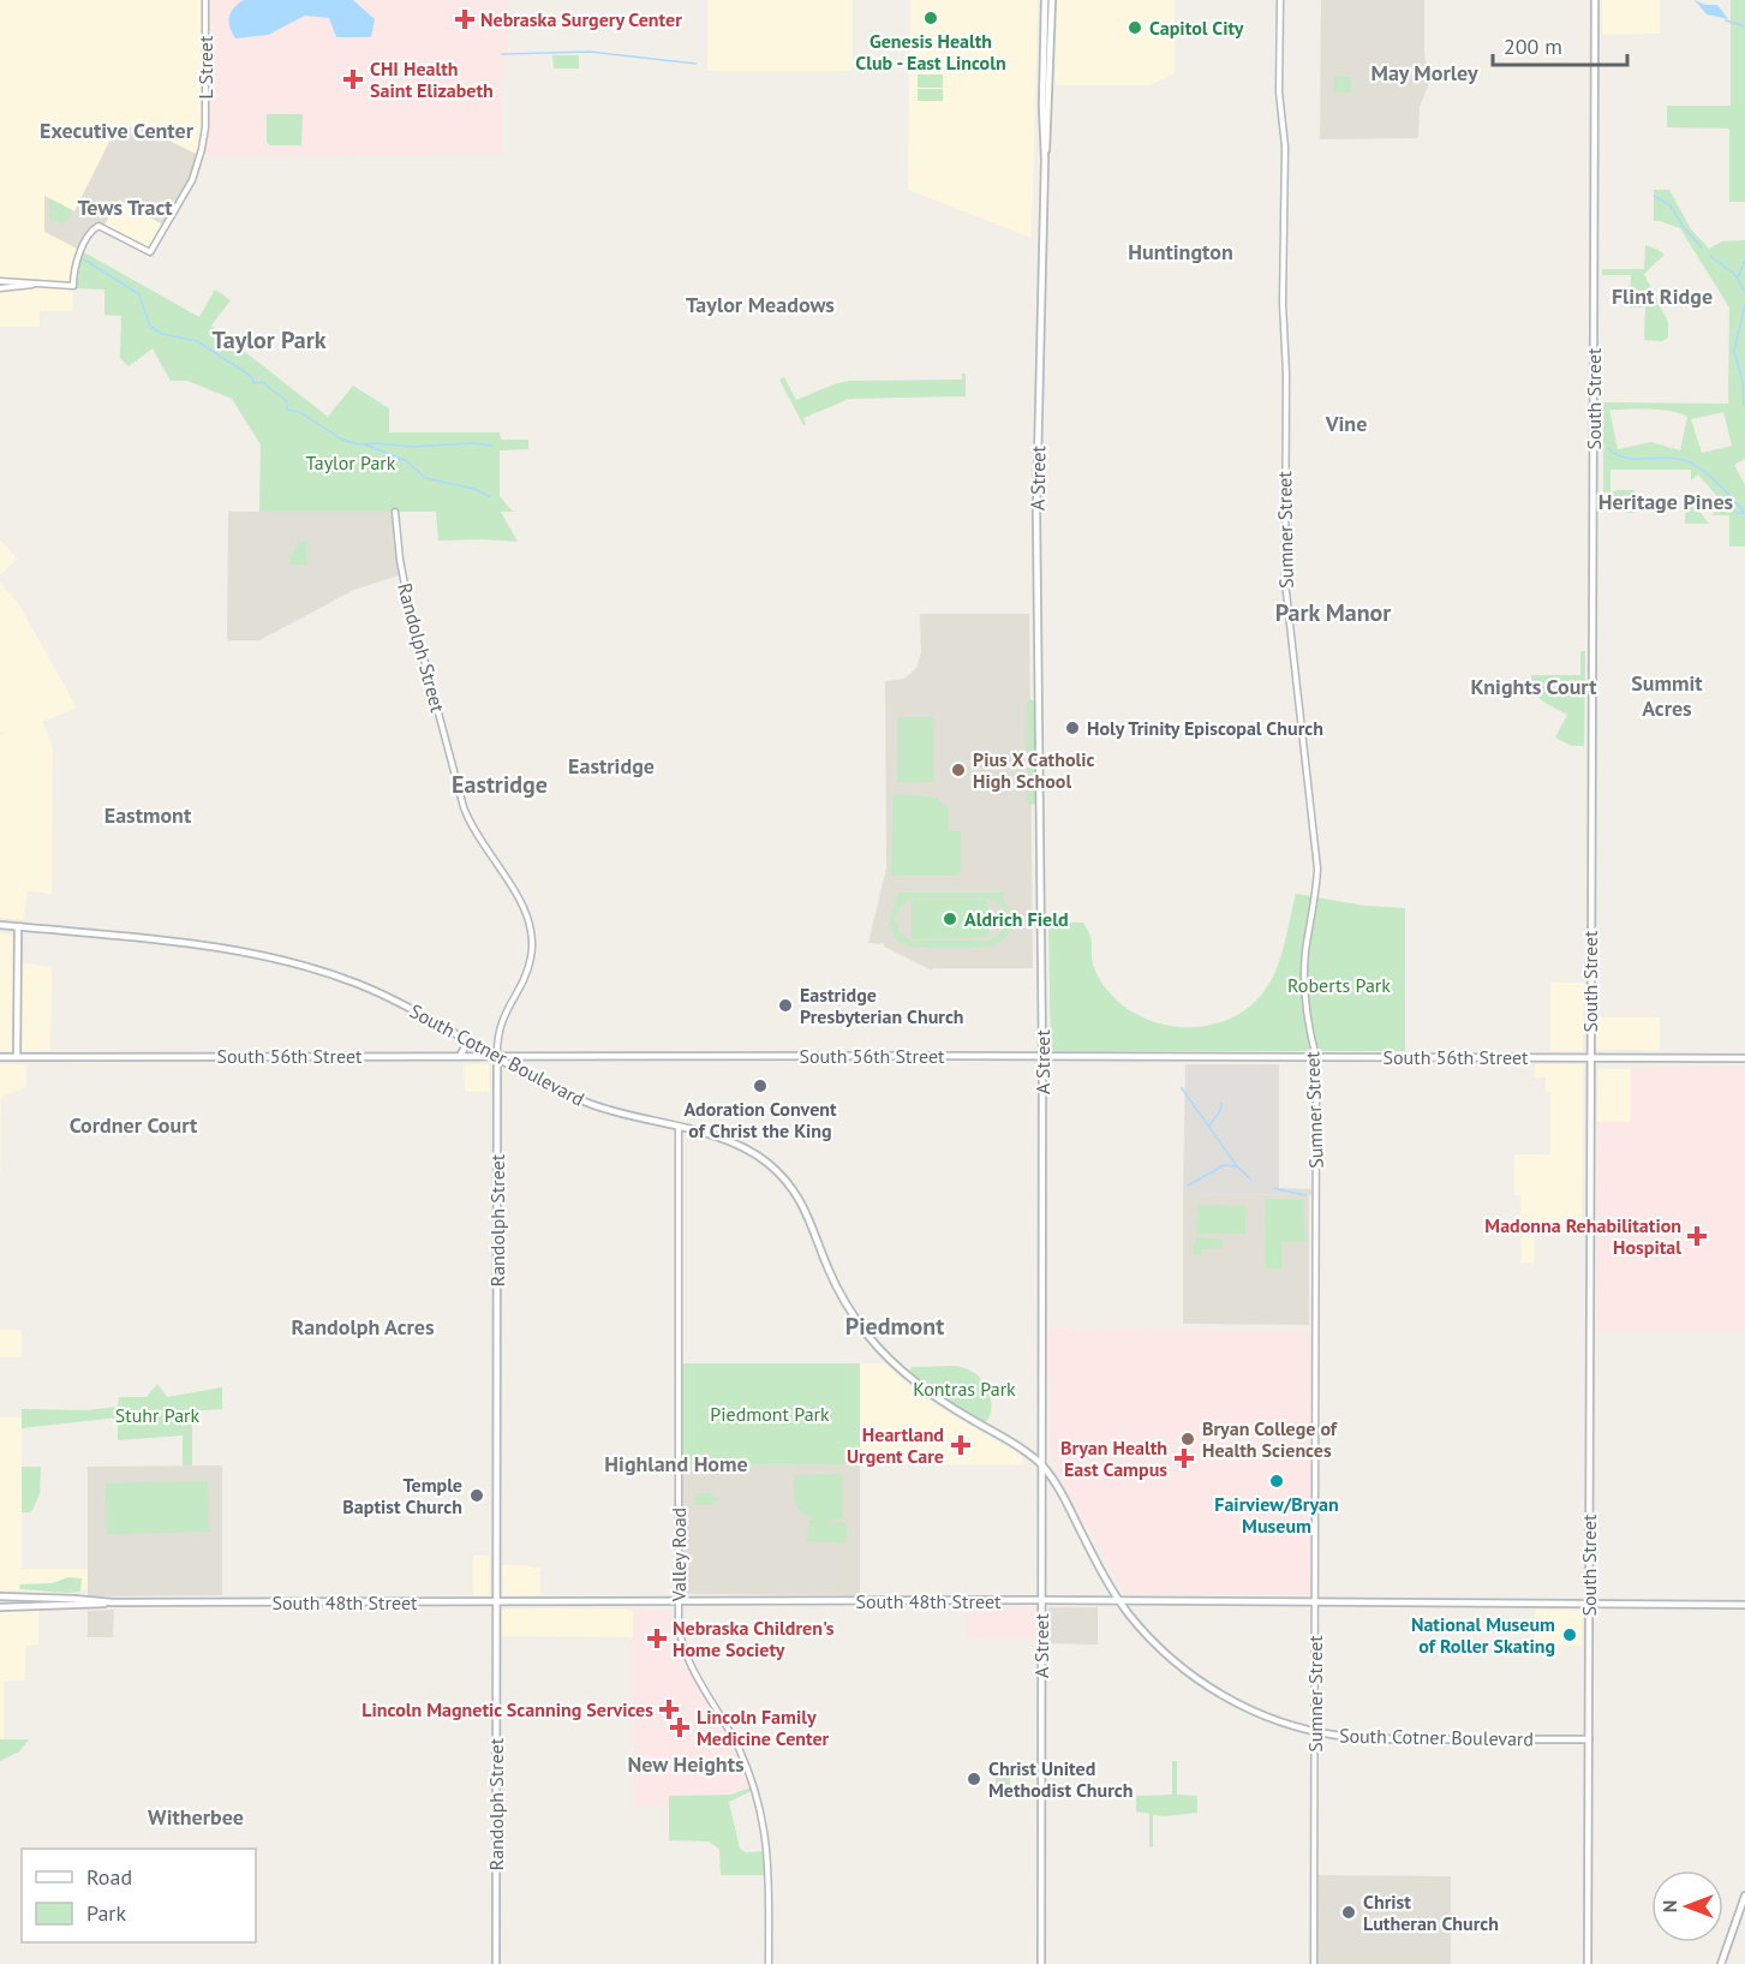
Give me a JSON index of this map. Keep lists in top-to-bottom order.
{
  "streets": {
    "main road": [
      "South Street",
      "A Street",
      "Randolph Street",
      "South Cotner Boulevard",
      "South 56th Street",
      "South 48th Street"
    ],
    "street": ["L Street", "Sumner Street", "Valley Road"]
  },
  "crossings": [
    ["South Street", "South Cotner Boulevard"],
    ["South Street", "South 56th Street"],
    ["South Street", "South 48th Street"],
    ["A Street", "South Cotner Boulevard"],
    ["A Street", "South 56th Street"],
    ["A Street", "South 48th Street"],
    ["Sumner Street", "South Cotner Boulevard"],
    ["Sumner Street", "South 56th Street"],
    ["Sumner Street", "South 48th Street"],
    ["Randolph Street", "South Cotner Boulevard"],
    ["Randolph Street", "South 56th Street"],
    ["Randolph Street", "South 48th Street"],
    ["South Cotner Boulevard", "South 56th Street"],
    ["South Cotner Boulevard", "Valley Road"],
    ["South Cotner Boulevard", "South 48th Street"],
    ["Valley Road", "South 48th Street"]
  ],
  "districts": [
    "May Morley",
    "Executive Center",
    "Tews Tract",
    "Huntington",
    "Flint Ridge",
    "Taylor Meadows",
    "Taylor Park",
    "Vine",
    "Heritage Pines",
    "Park Manor",
    "Summit Acres",
    "Knights Court",
    "Eastridge",
    "Eastridge",
    "Eastmont",
    "Cordner Court",
    "Piedmont",
    "Randolph Acres",
    "Highland Home",
    "New Heights",
    "Witherbee"
  ],
  "parks": [
    "Taylor Park",
    "Roberts Park",
    "Kontras Park",
    "Piedmont Park",
    "Stuhr Park"
  ],
  "places": {
    "other": [
      "Genesis Health Club - East Lincoln",
      "Capitol City",
      "Holy Trinity Episcopal Church",
      "Pius X Catholic High School",
      "Aldrich Field",
      "Eastridge Presbyterian Church",
      "Adoration Convent of Christ the King",
      "Bryan College of Health Sciences",
      "Fairview/Bryan Museum",
      "Temple Baptist Church",
      "National Museum of Roller Skating",
      "Christ United Methodist Church",
      "Christ Lutheran Church"
    ],
    "health": [
      "Nebraska Surgery Center",
      "CHI Health Saint Elizabeth",
      "Madonna Rehabilitation Hospital",
      "Heartland Urgent Care",
      "Bryan Health East Campus",
      "Nebraska Children's Home Society",
      "Lincoln Magnetic Scanning Services",
      "Lincoln Family Medicine Center"
    ]
  },
  "legend": ["Road", "Park"],
  "scale_bar": "200 m",
  "north": "left"
}
